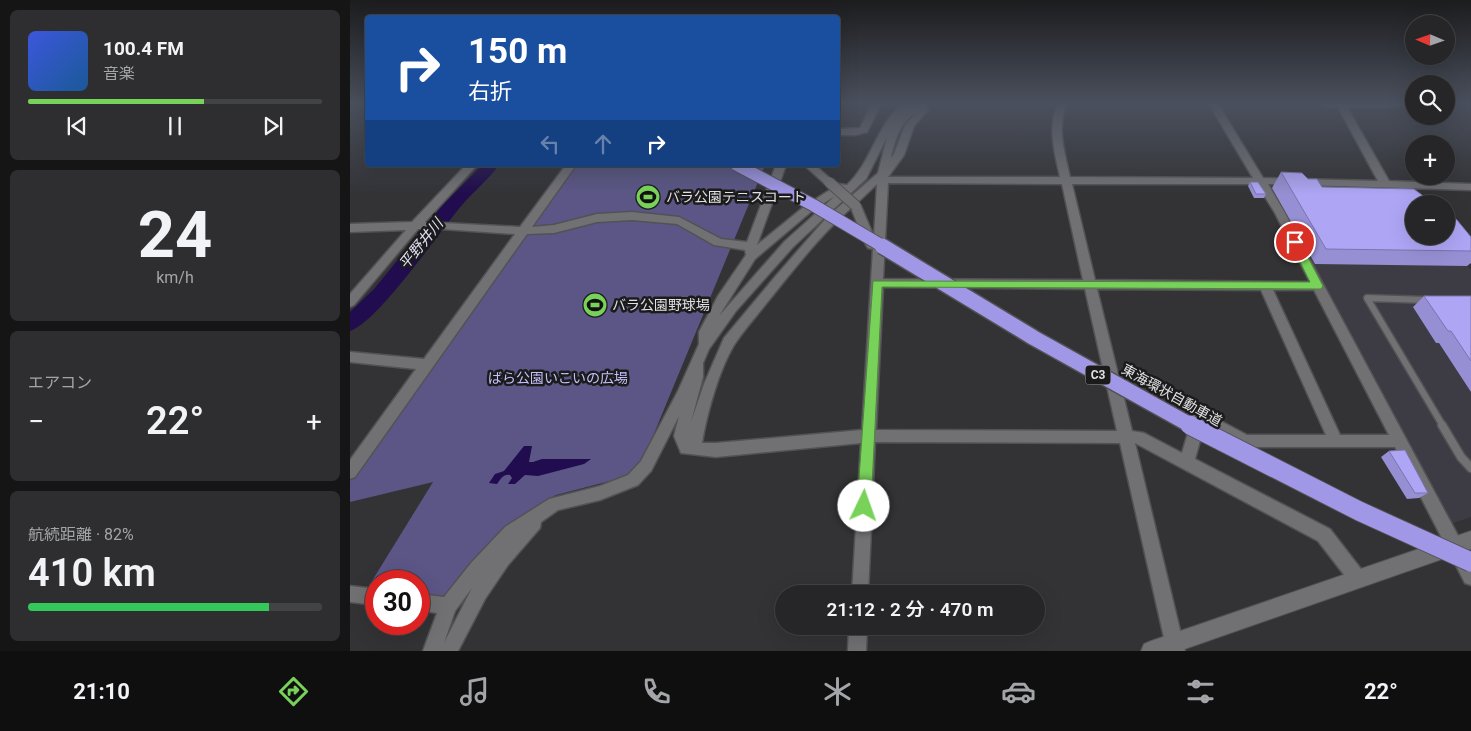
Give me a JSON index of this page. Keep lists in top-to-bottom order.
{
  "streets": {
    "highway": ["C3", "東海環状自動車道"]
  },
  "water": ["平野井川"],
  "parks": ["ばら公園いこいの広場"],
  "places": {
    "sports": ["バラ公園テニスコート", "バラ公園野球場"]
  },
  "north": "left",
  "page": {
    "map_buttons": ["+", "−"],
    "turn": ["150 m", "右折"],
    "song": ["100.4 FM", "音楽"],
    "tile": [
      ["24", "km/h"],
      "エアコン",
      ["航続距離 · 82%", "410 km"]
    ],
    "heat": ["−", "22°", "+"],
    "limit": "30",
    "trip": "21:12 · 2 分 · 470 m",
    "tabs": ["21:10", "22°"]
  }
}
